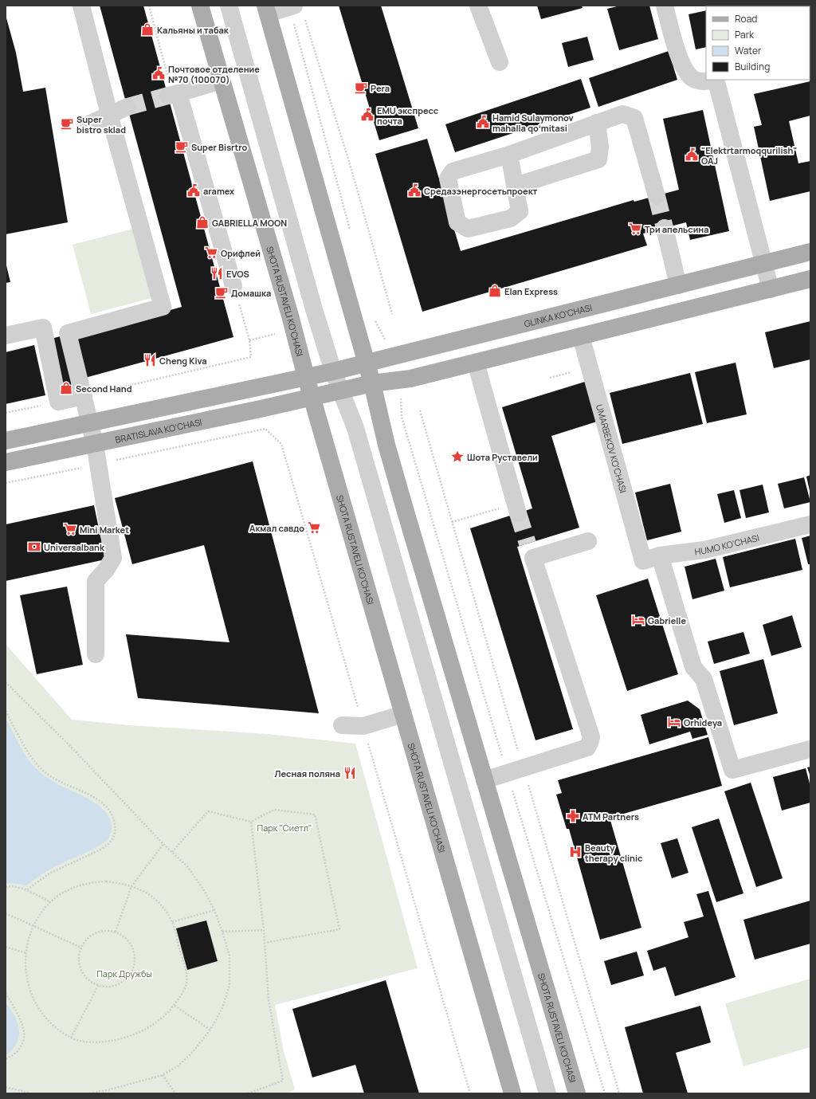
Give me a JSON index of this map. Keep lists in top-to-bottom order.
{
  "streets": {
    "main road": ["SHOTA RUSTAVELI KO'CHASI", "GLINKA KO'CHASI", "BRATISLAVA KO'CHASI"],
    "street": ["UMARBEKOV KO'CHASI", "HUMO KO'CHASI"]
  },
  "crossings": [
    ["SHOTA RUSTAVELI KO'CHASI", "GLINKA KO'CHASI"],
    ["SHOTA RUSTAVELI KO'CHASI", "BRATISLAVA KO'CHASI"],
    ["UMARBEKOV KO'CHASI", "HUMO KO'CHASI"]
  ],
  "parks": ["Парк \"Сиетл\"", "Парк Дружбы"],
  "places": {
    "shop": [
      "Кальяны и табак",
      "GABRIELLA MOON",
      "Elan Express",
      "Second Hand"
    ],
    "public building": [
      "Почтовое отделение №70 (100070)",
      "EMU экспресс почта",
      "Hamid Sulaymonov mahalla qoʻmitasi",
      "\"Elektrtarmoqqurilish\" OAJ",
      "aramex",
      "Средазэнергосетьпроект"
    ],
    "cafe": [
      "Pera",
      "Super bistro sklad",
      "Super Bisrtro",
      "Домашка"
    ],
    "supermarket": [
      "Три апельсина",
      "Орифлей",
      "Акмал савдо",
      "Mini Market"
    ],
    "restaurant": ["EVOS", "Cheng Kiva", "Лесная поляна"],
    "place": ["Шота Руставели"],
    "bank": ["Universalbank"],
    "hotel": ["Gabrielle", "Orhideya"],
    "pharmacy": ["ATM Partners"],
    "hospital": ["Beauty therapy clinic"]
  },
  "legend": [
    "Road",
    "Park",
    "Water",
    "Building"
  ]
}
